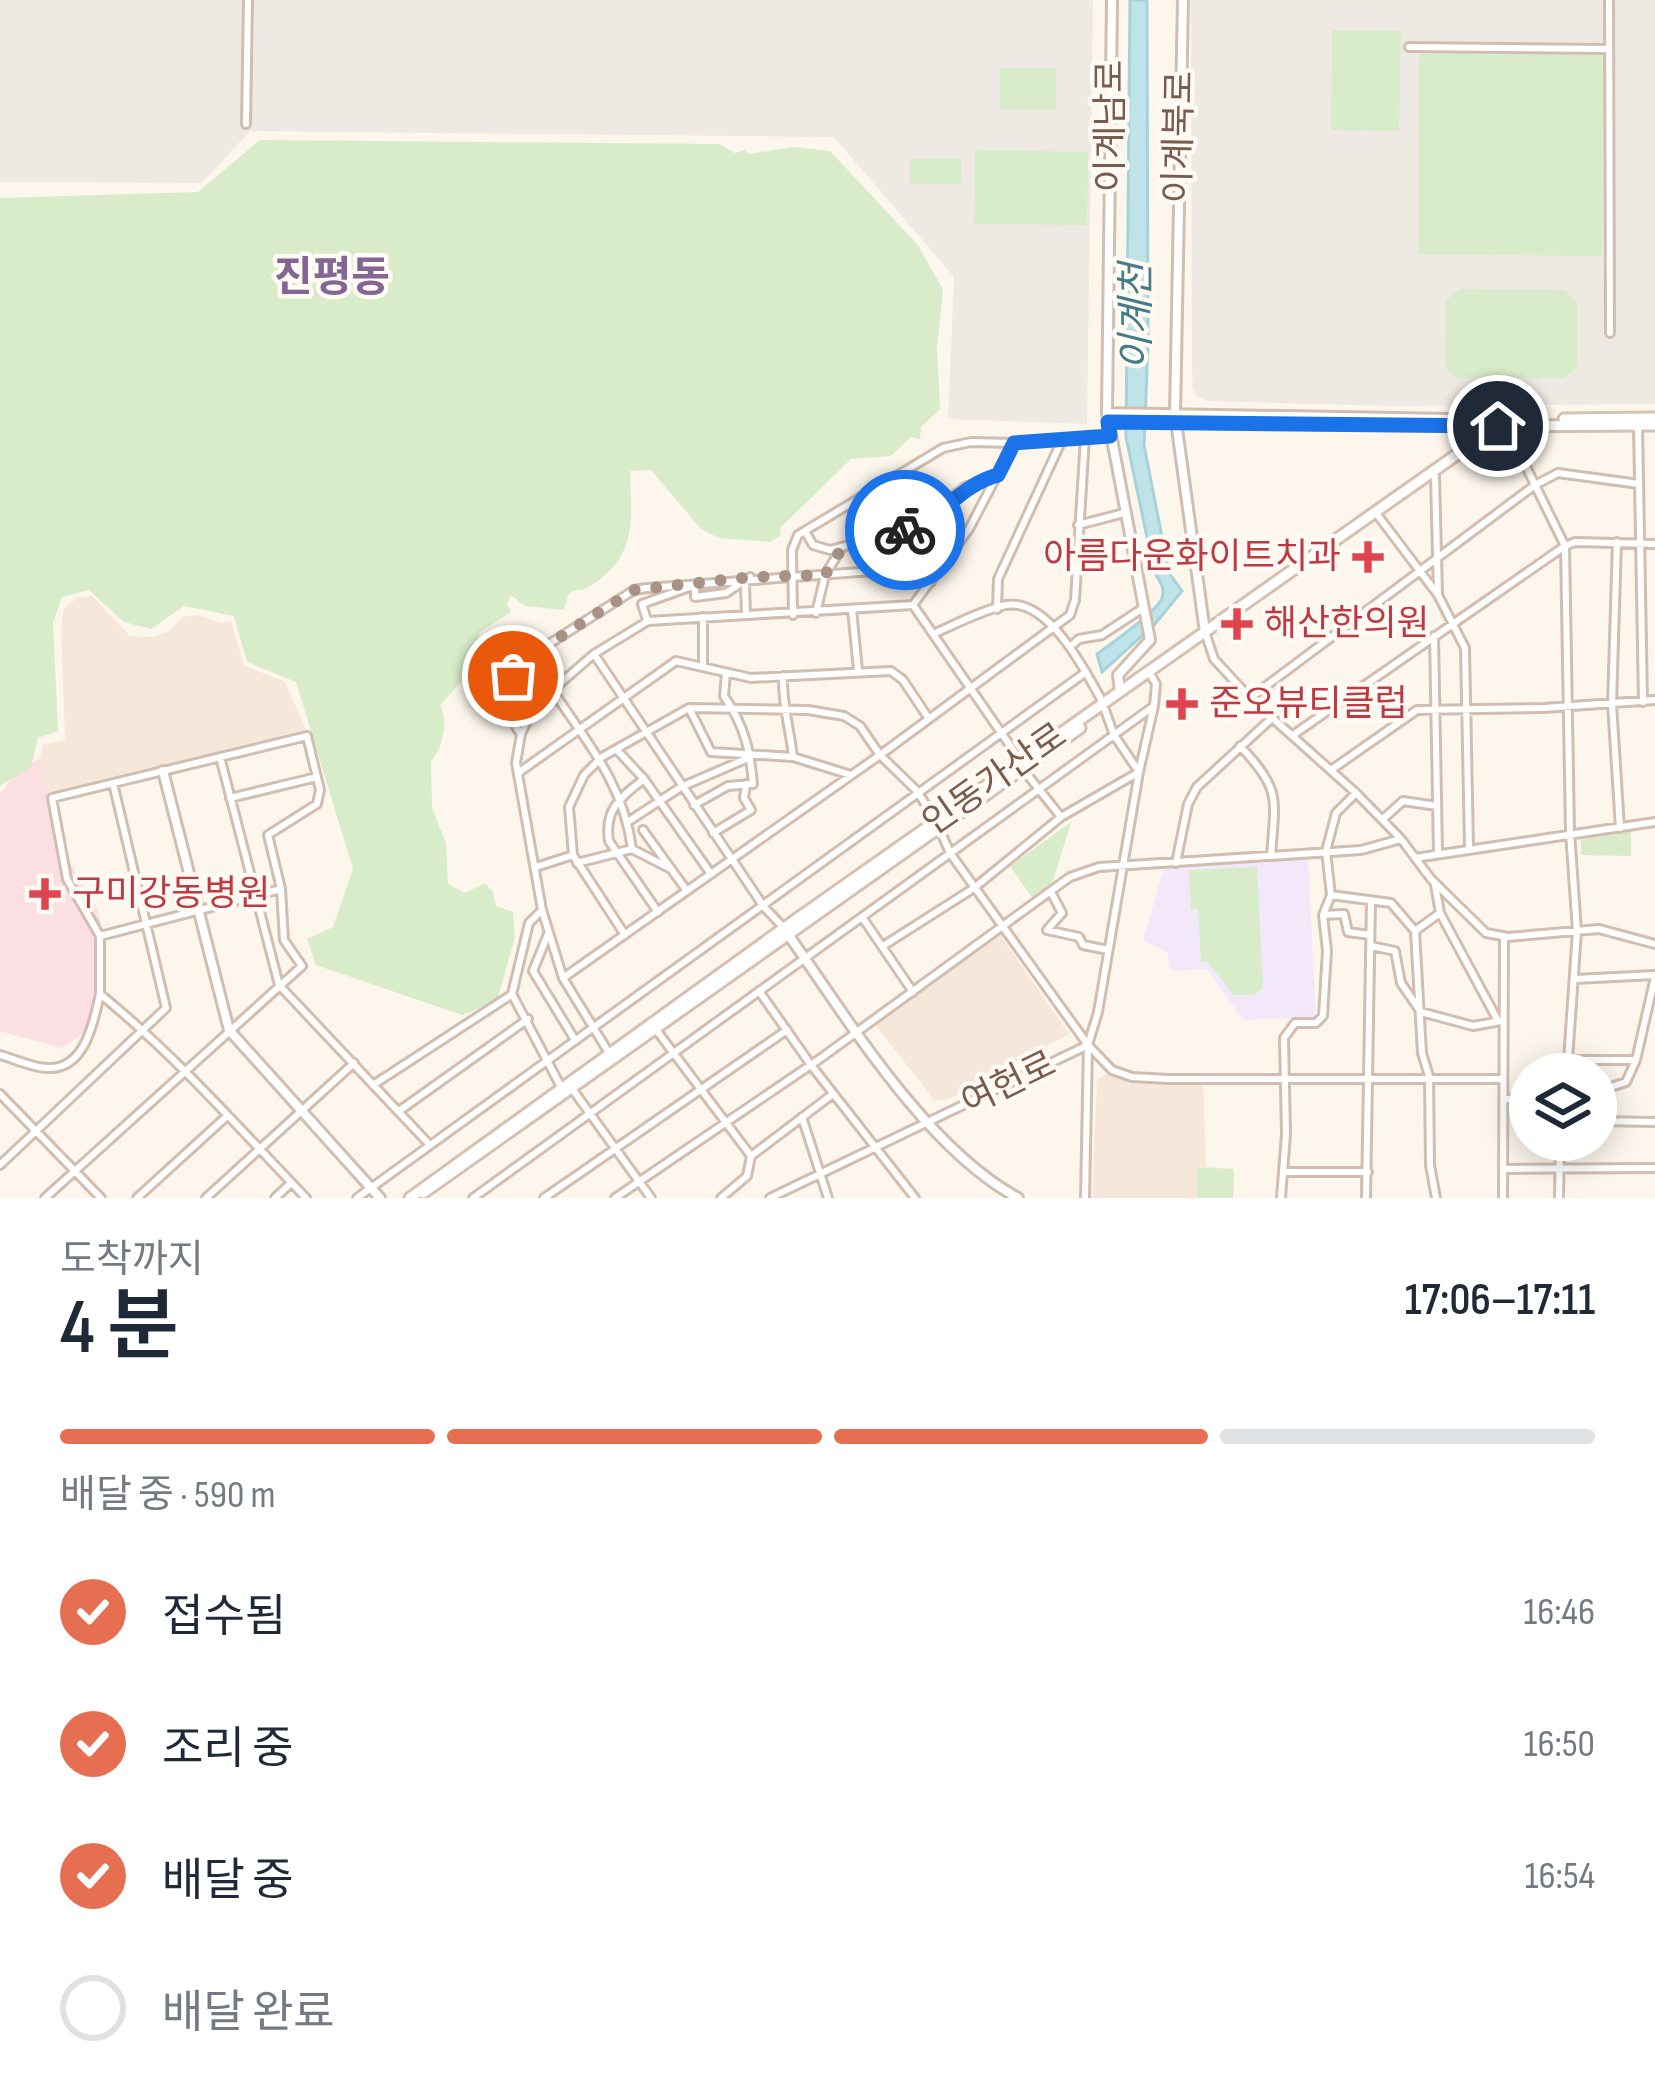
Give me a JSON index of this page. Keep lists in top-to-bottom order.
{
  "streets": {
    "main road": ["인동가산로"],
    "street": ["이계남로", "이계북로", "여헌로"]
  },
  "crossings": [
    ["이계남로", "인동가산로"],
    ["이계북로", "인동가산로"],
    ["인동가산로", "여헌로"]
  ],
  "districts": ["진평동"],
  "water": ["이계천"],
  "places": {
    "health": [
      "아름다운화이트치과",
      "해산한의원",
      "준오뷰티클럽",
      "구미강동병원"
    ]
  },
  "page": {
    "heading": ["4 분", "도착까지", "17:06–17:11"],
    "bar": "배달 중 · 590 m",
    "list": [
      ["접수됨", "16:46"],
      ["조리 중", "16:50"],
      ["배달 중", "16:54"],
      "배달 완료"
    ]
  }
}
